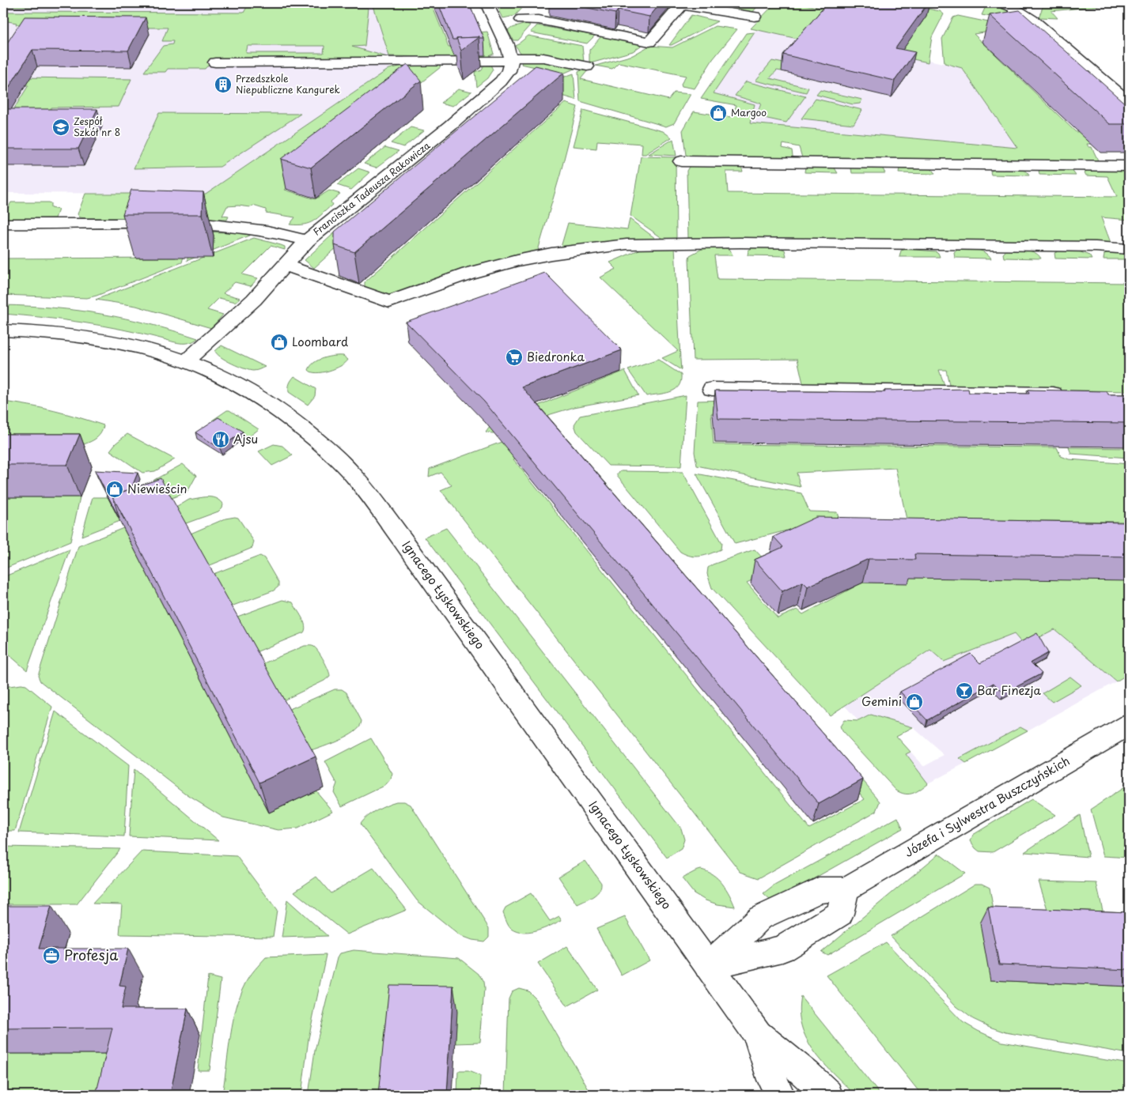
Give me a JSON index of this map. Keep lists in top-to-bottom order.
{
  "streets": {
    "street": ["Franciszka Tadeusza Rakowicza", "Ignacego Łyskowskiego", "Józefa i Sylwestra Buszczyńskich"]
  },
  "crossings": [
    ["Franciszka Tadeusza Rakowicza", "Ignacego Łyskowskiego"],
    ["Ignacego Łyskowskiego", "Józefa i Sylwestra Buszczyńskich"]
  ],
  "places": {
    "building": ["Przedszkole Niepubliczne Kangurek"],
    "shop": [
      "Margoo",
      "Loombard",
      "Niewieścin",
      "Gemini"
    ],
    "school or university": ["Zespół Szkół nr 8"],
    "supermarket": ["Biedronka"],
    "restaurant": ["Ajsu"],
    "bar": ["Bar Finezja"],
    "office": ["Profesja"]
  }
}
